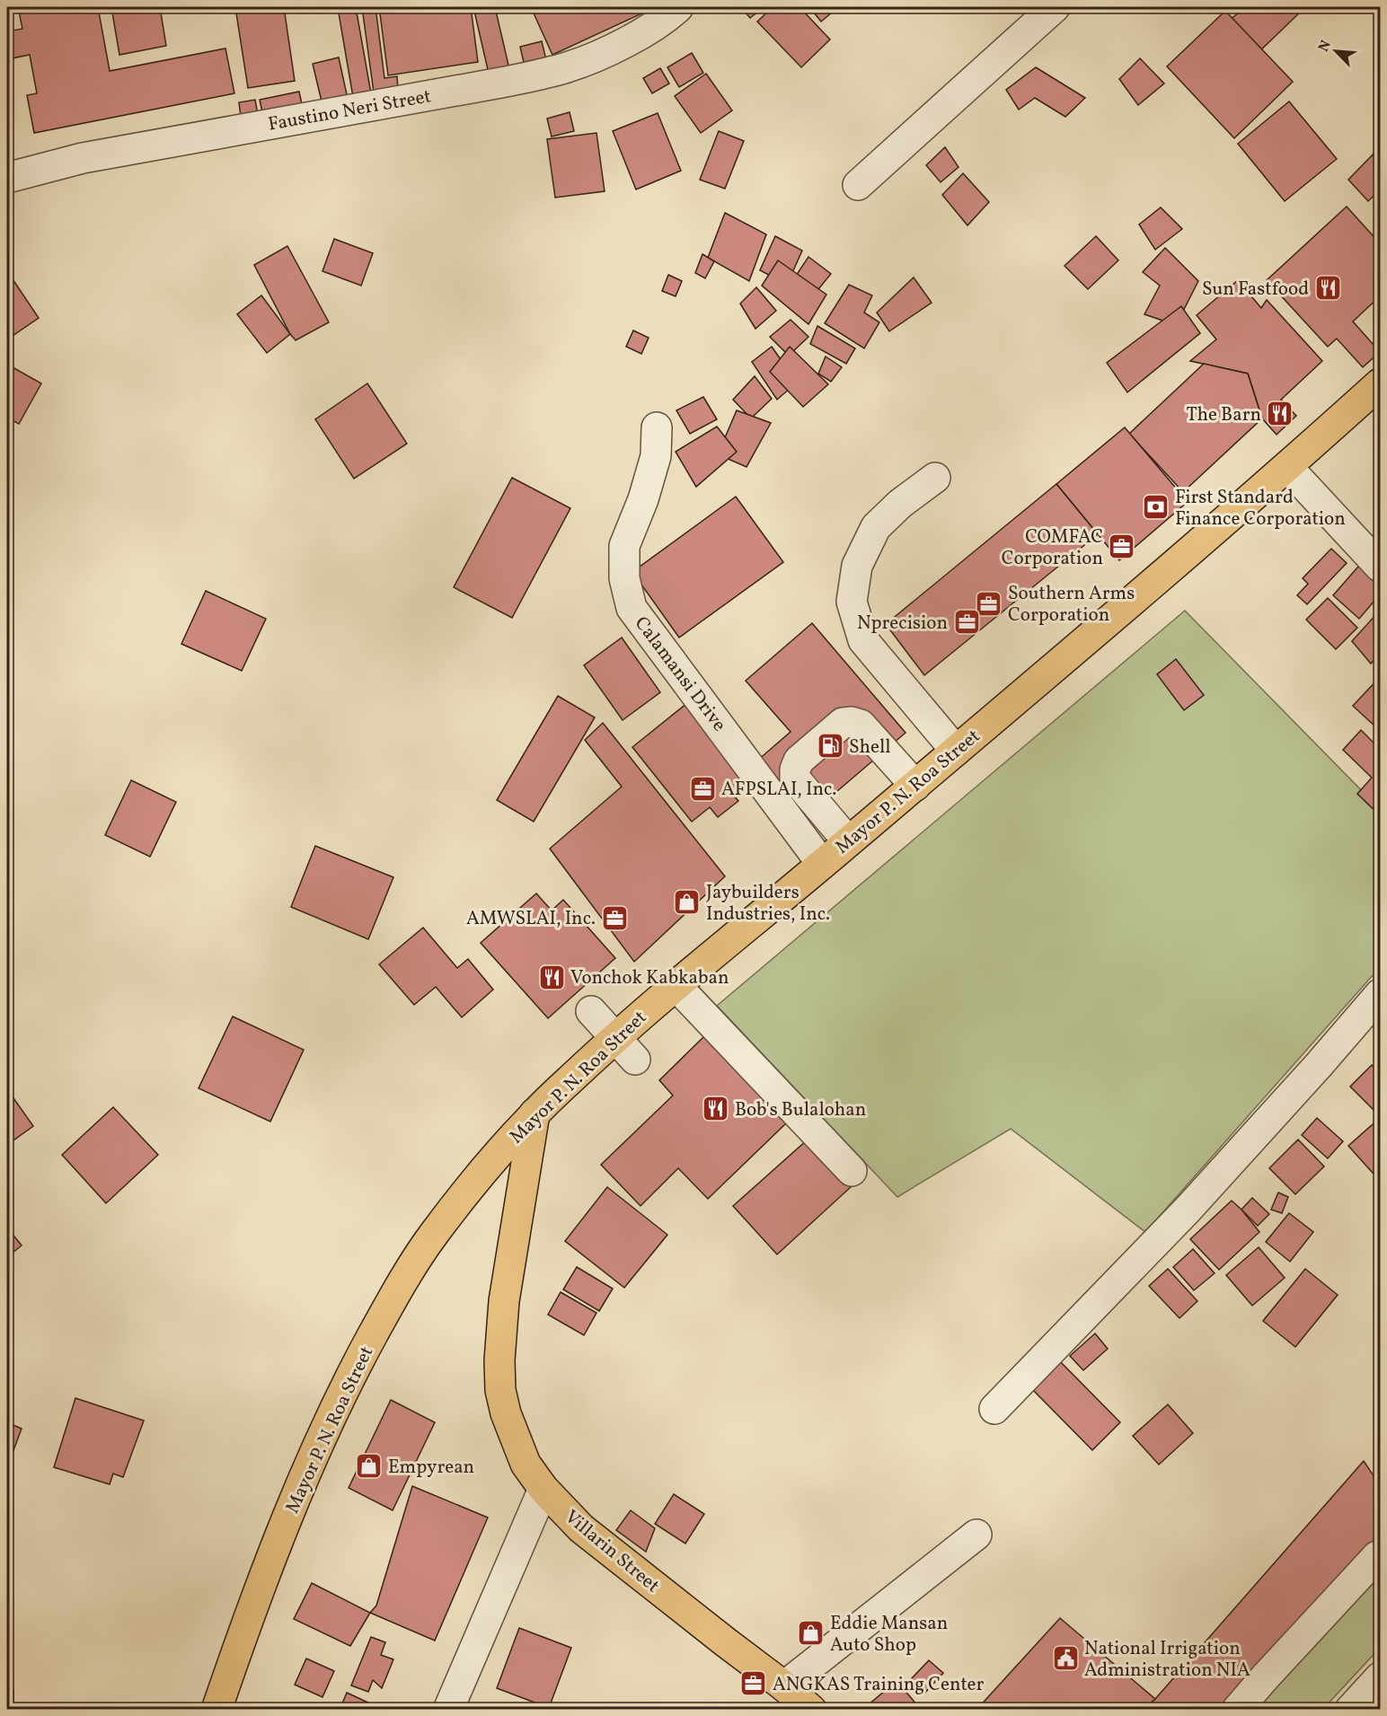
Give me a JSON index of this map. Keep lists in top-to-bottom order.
{
  "streets": {
    "main road": ["Mayor P. N. Roa Street", "Villarin Street"],
    "street": ["Faustino Neri Street", "Calamansi Drive"]
  },
  "crossings": [
    ["Calamansi Drive", "Mayor P. N. Roa Street"],
    ["Mayor P. N. Roa Street", "Villarin Street"]
  ],
  "places": {
    "restaurant": [
      "Sun Fastfood",
      "The Barn",
      "Vonchok Kabkaban",
      "Bob's Bulalohan"
    ],
    "bank": ["First Standard Finance Corporation"],
    "office": [
      "COMFAC Corporation",
      "Southern Arms Corporation",
      "Nprecision",
      "AFPSLAI, Inc.",
      "AMWSLAI, Inc.",
      "ANGKAS Training Center"
    ],
    "fuel station": ["Shell"],
    "shop": ["Jaybuilders Industries, Inc.", "Empyrean", "Eddie Mansan Auto Shop"],
    "public building": ["National Irrigation Administration NIA"]
  },
  "north": "top left"
}
